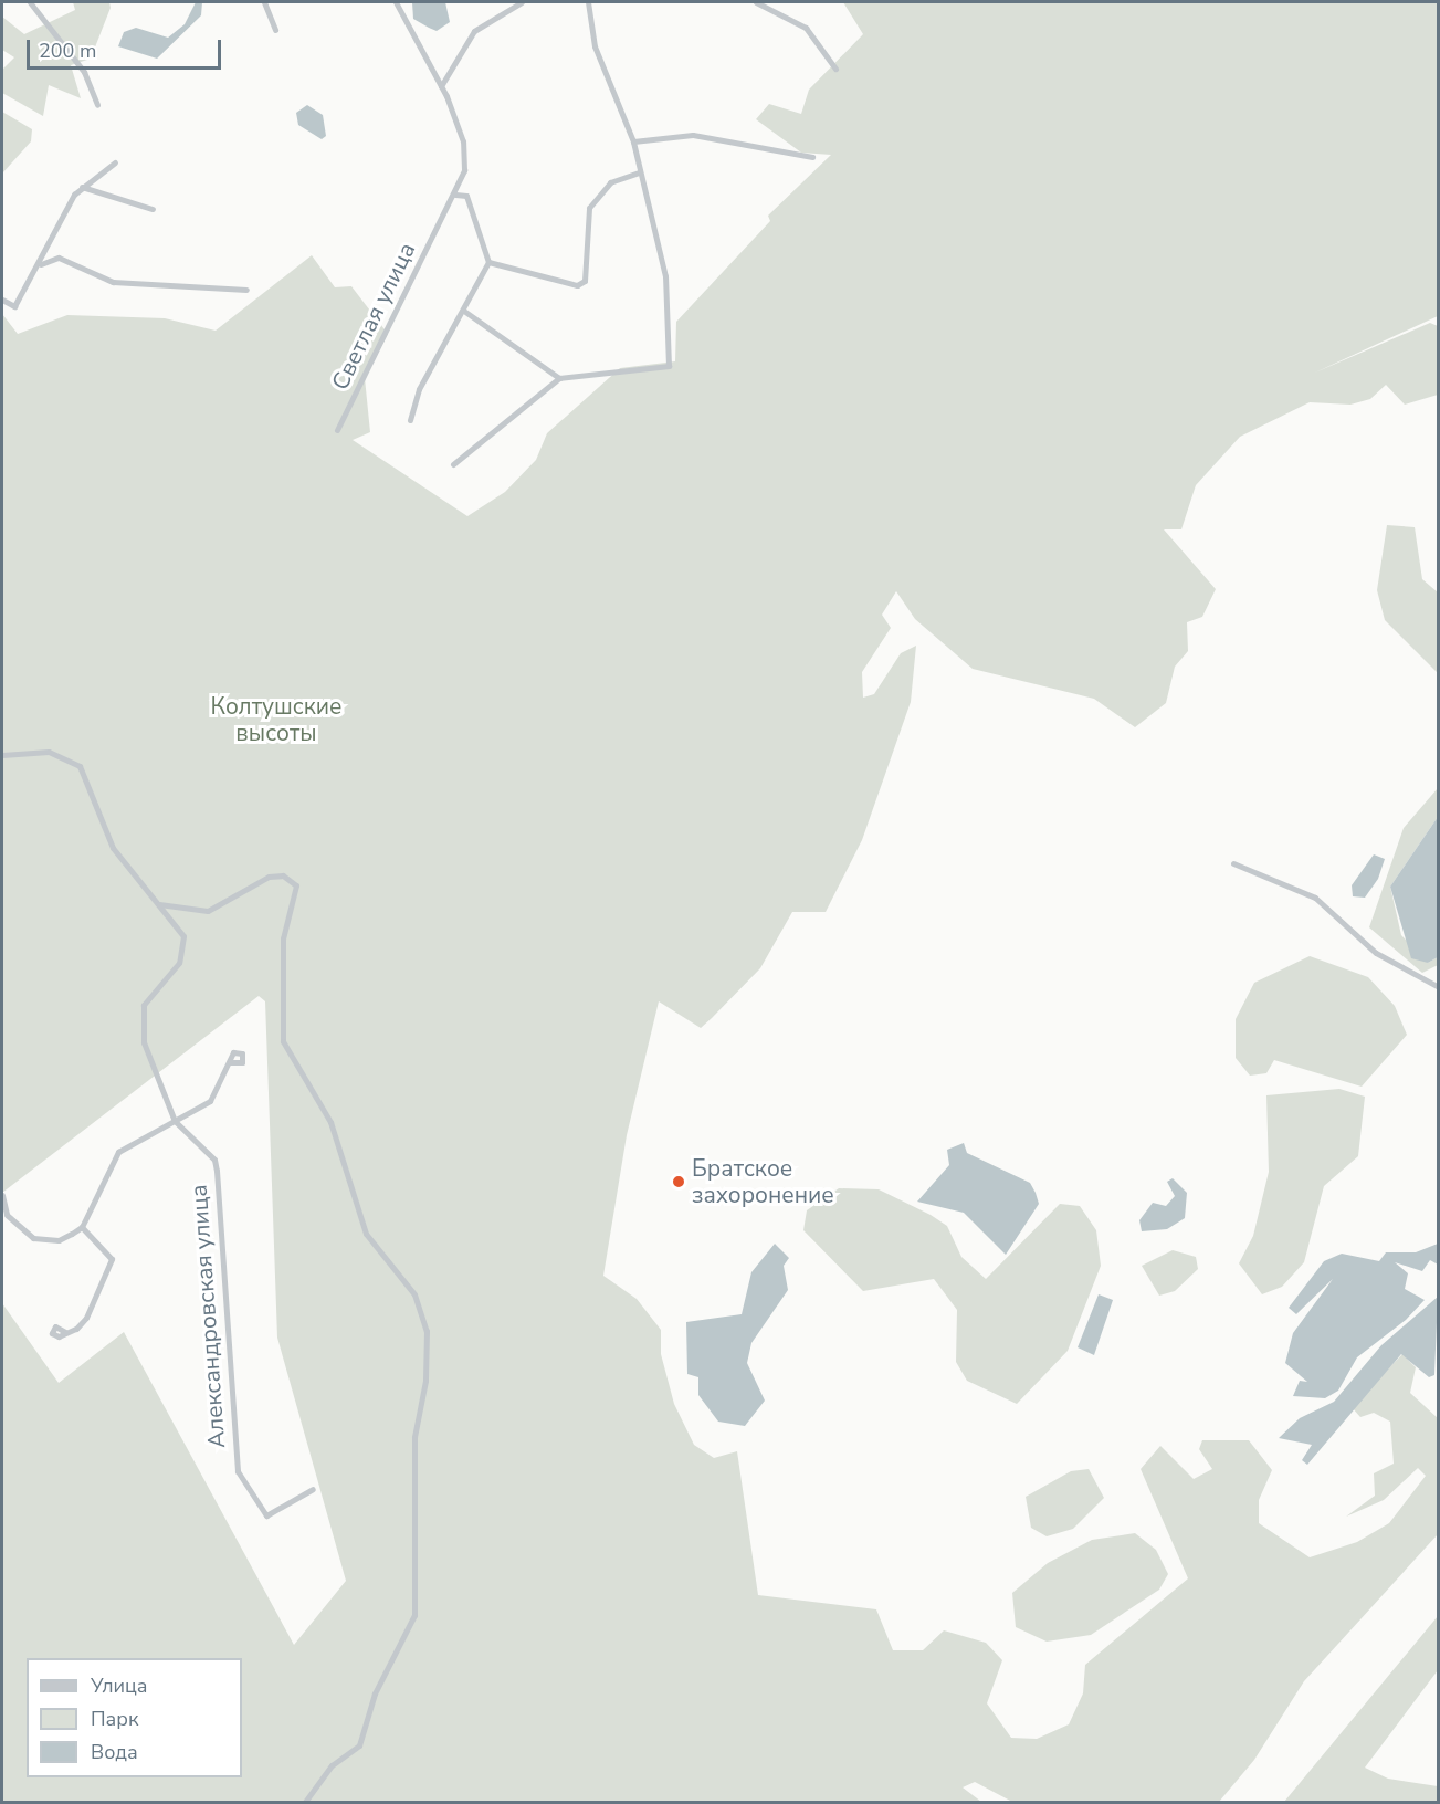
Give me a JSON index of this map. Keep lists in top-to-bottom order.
{
  "streets": {
    "street": ["Светлая улица", "Александровская улица"]
  },
  "parks": ["Колтушские высоты"],
  "places": ["Братское захоронение"],
  "legend": ["Улица", "Парк", "Вода"],
  "scale_bar": "200 m"
}
